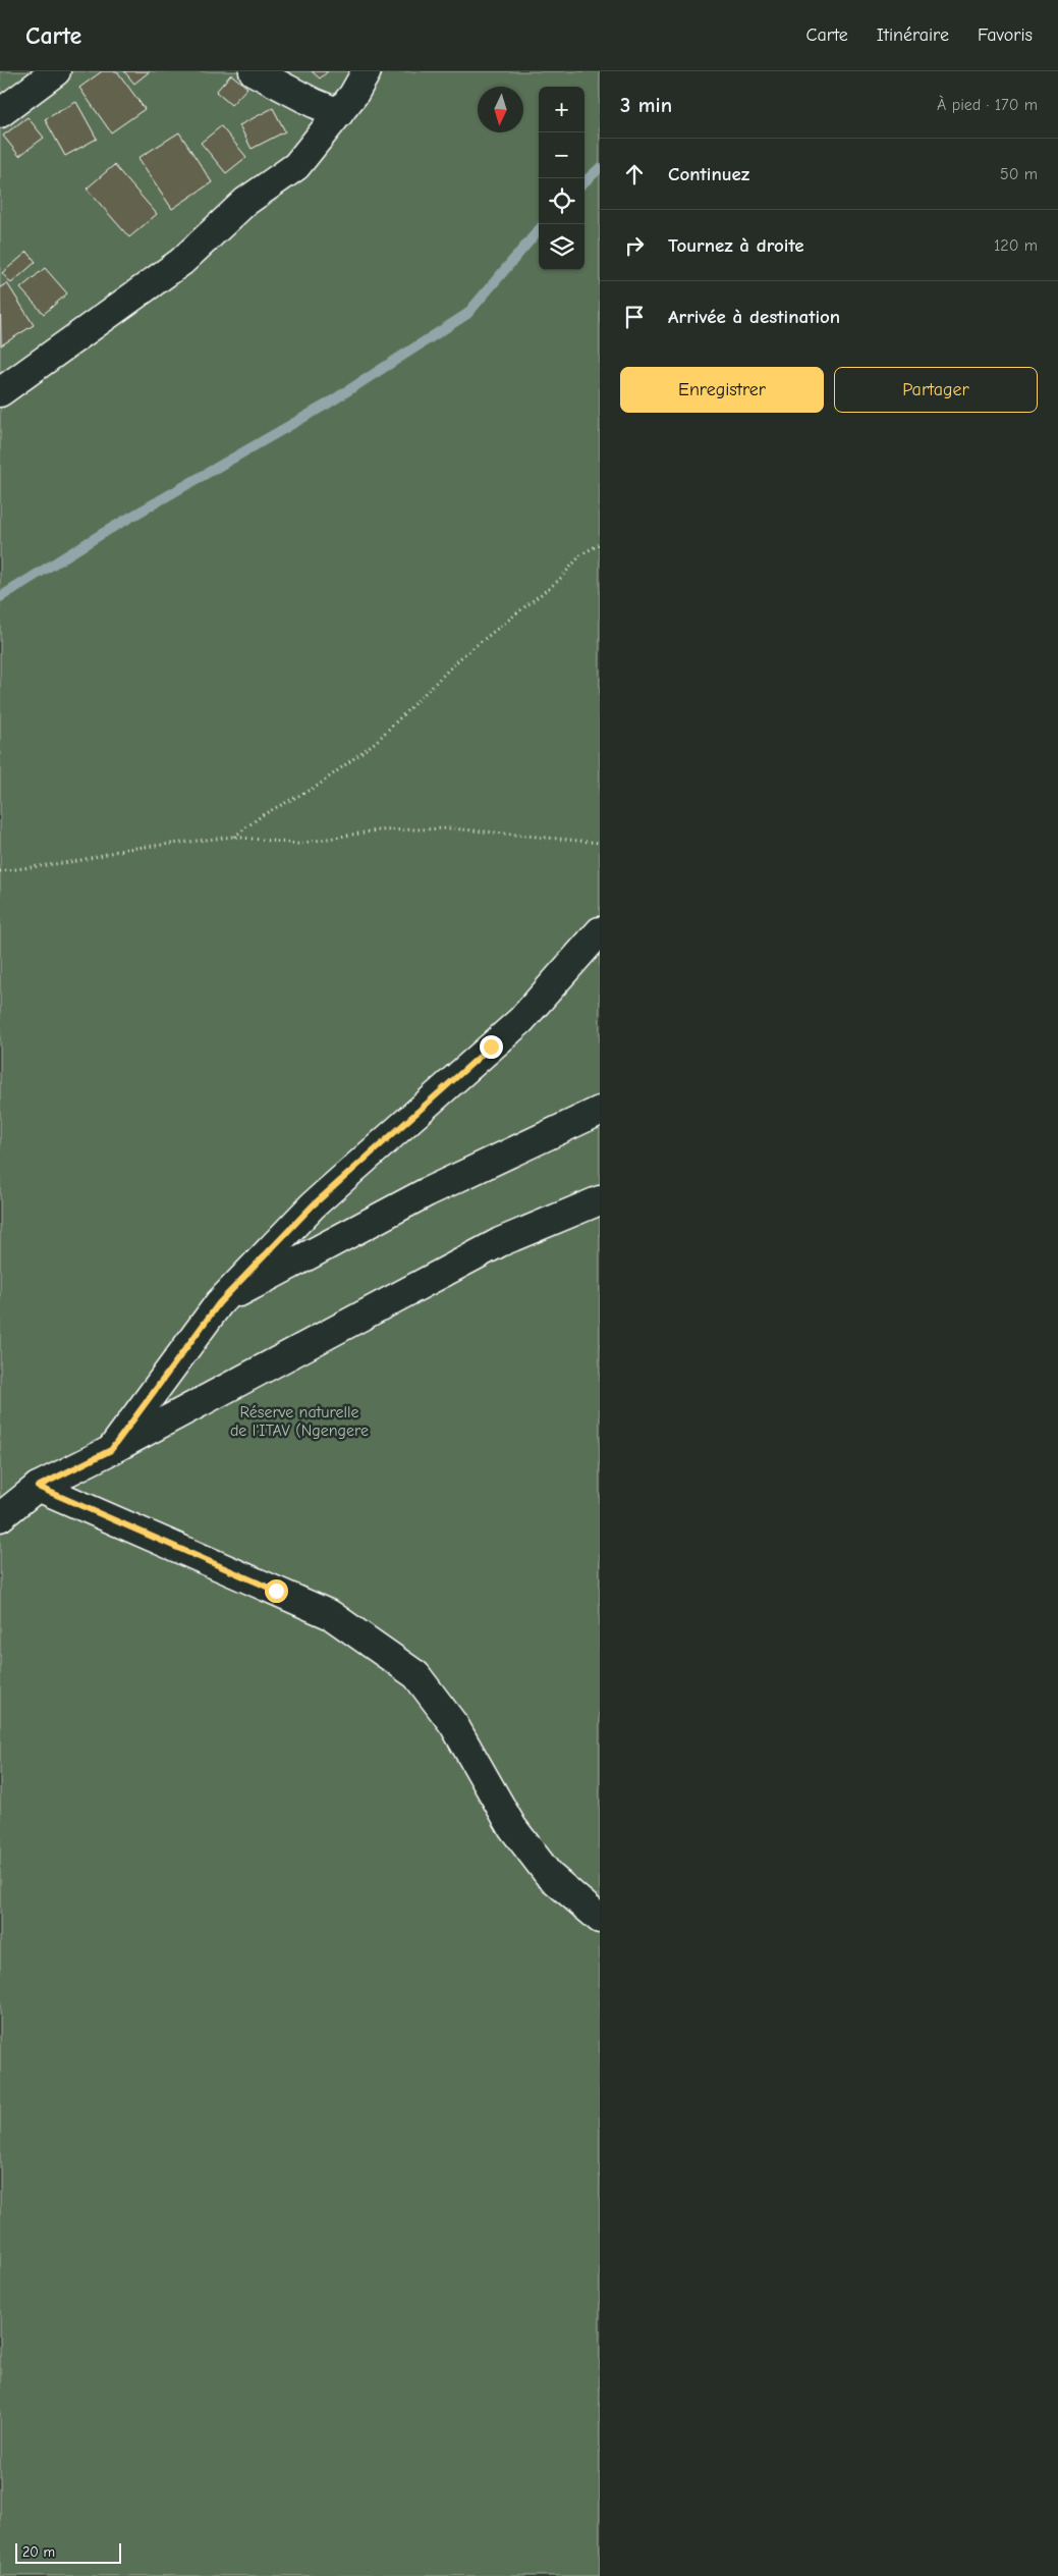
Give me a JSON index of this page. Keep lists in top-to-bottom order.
{
  "parks": ["Réserve naturelle de l'ITAV (Ngengere"],
  "scale_bar": "20 m",
  "north": "bottom",
  "page": {
    "header": "Carte",
    "nav": ["Carte", "Itinéraire", "Favoris"],
    "heading": ["3 min", "À pied · 170 m"],
    "map_buttons": ["+", "−"],
    "list": [
      ["Continuez", "50 m"],
      ["Tournez à droite", "120 m"],
      "Arrivée à destination"
    ],
    "buttons": ["Enregistrer", "Partager"],
    "scale": "20 m"
  }
}
